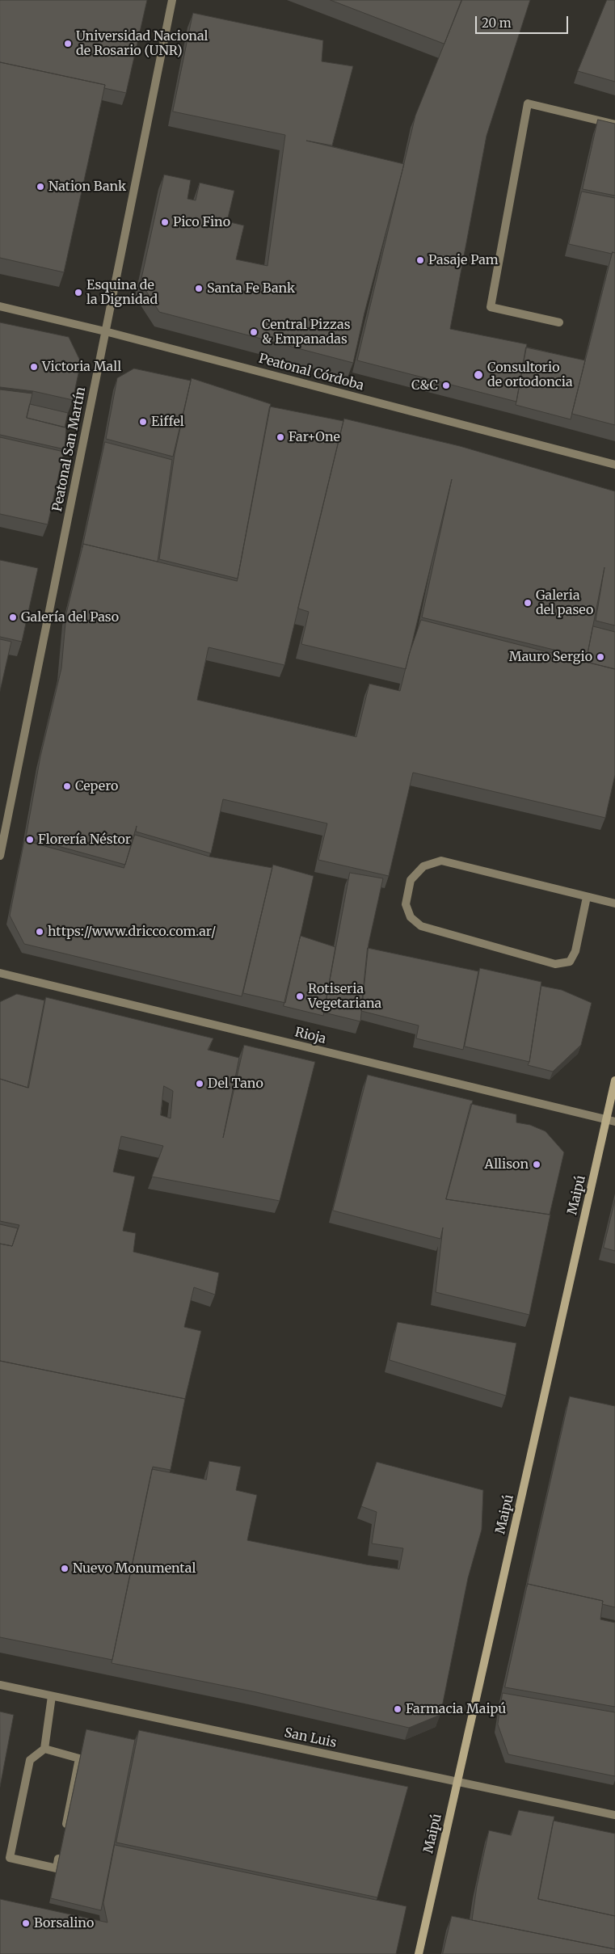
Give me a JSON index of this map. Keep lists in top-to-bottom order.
{
  "streets": {
    "main road": ["Maipú"],
    "street": [
      "Peatonal Córdoba",
      "Peatonal San Martín",
      "Rioja",
      "San Luis"
    ]
  },
  "crossings": [
    ["Peatonal Córdoba", "Peatonal San Martín"],
    ["Rioja", "Maipú"],
    ["Maipú", "San Luis"]
  ],
  "places": [
    "Universidad Nacional de Rosario (UNR)",
    "Nation Bank",
    "Pico Fino",
    "Pasaje Pam",
    "Santa Fe Bank",
    "Esquina de la Dignidad",
    "Central Pizzas & Empanadas",
    "Victoria Mall",
    "Consultorio de ortodoncia",
    "C&C",
    "Eiffel",
    "Far+One",
    "Galeria del paseo",
    "Galería del Paso",
    "Mauro Sergio",
    "Cepero",
    "Florería Néstor",
    "https://www.dricco.com.ar/",
    "Rotiseria Vegetariana",
    "Del Tano",
    "Allison",
    "Nuevo Monumental",
    "Farmacia Maipú",
    "Borsalino"
  ],
  "scale_bar": "20 m"
}
